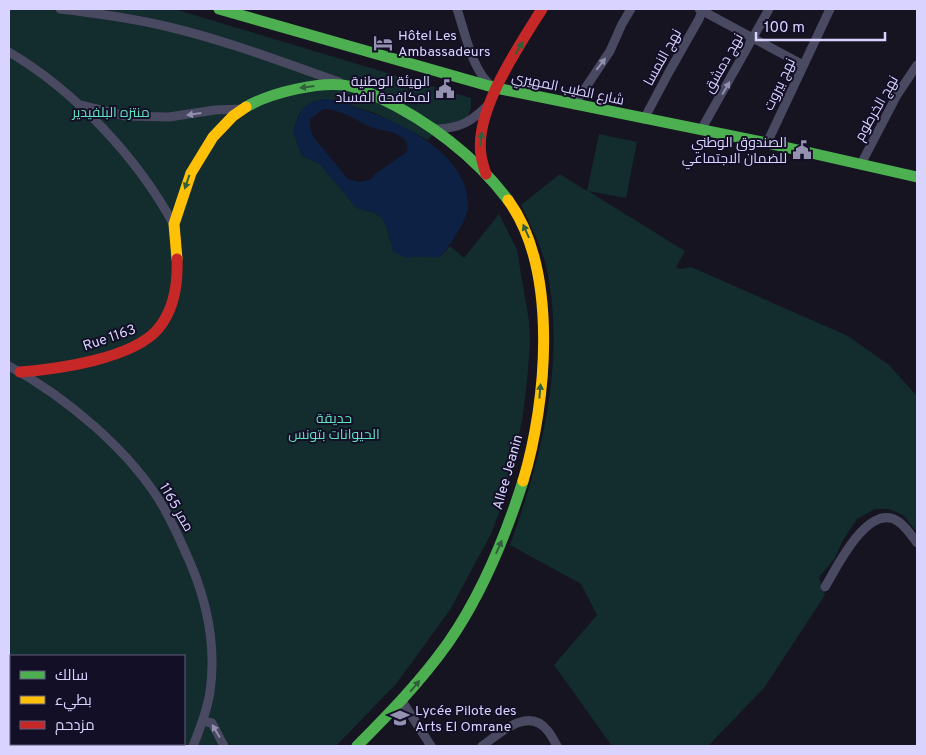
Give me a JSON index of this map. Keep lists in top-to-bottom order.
{
  "streets": {
    "street": [
      "نهج النمسا",
      "نهج دمشق",
      "نهج بيروت",
      "شارع الطيب المهيري",
      "نهج الخرطوم",
      "Rue 1163",
      "Allee Jeanin",
      "ممر 1165"
    ]
  },
  "crossings": [
    ["نهج النمسا", "شارع الطيب المهيري"],
    ["نهج دمشق", "شارع الطيب المهيري"],
    ["نهج بيروت", "شارع الطيب المهيري"],
    ["شارع الطيب المهيري", "نهج الخرطوم"],
    ["Rue 1163", "ممر 1165"]
  ],
  "one_way": ["نهج دمشق", "Allee Jeanin"],
  "parks": ["منتزه البلفيدير", "حديقة الحيوانات بتونس"],
  "places": {
    "hotel": ["Hôtel Les Ambassadeurs"],
    "public building": ["الهيئة الوطنية لمكافحة الفساد", "الصندوق الوطني للضمان الاجتماعي"],
    "school or university": ["Lycée Pilote des Arts El Omrane"]
  },
  "legend": ["سالك", "بطيء", "مزدحم"],
  "scale_bar": "100 m"
}
